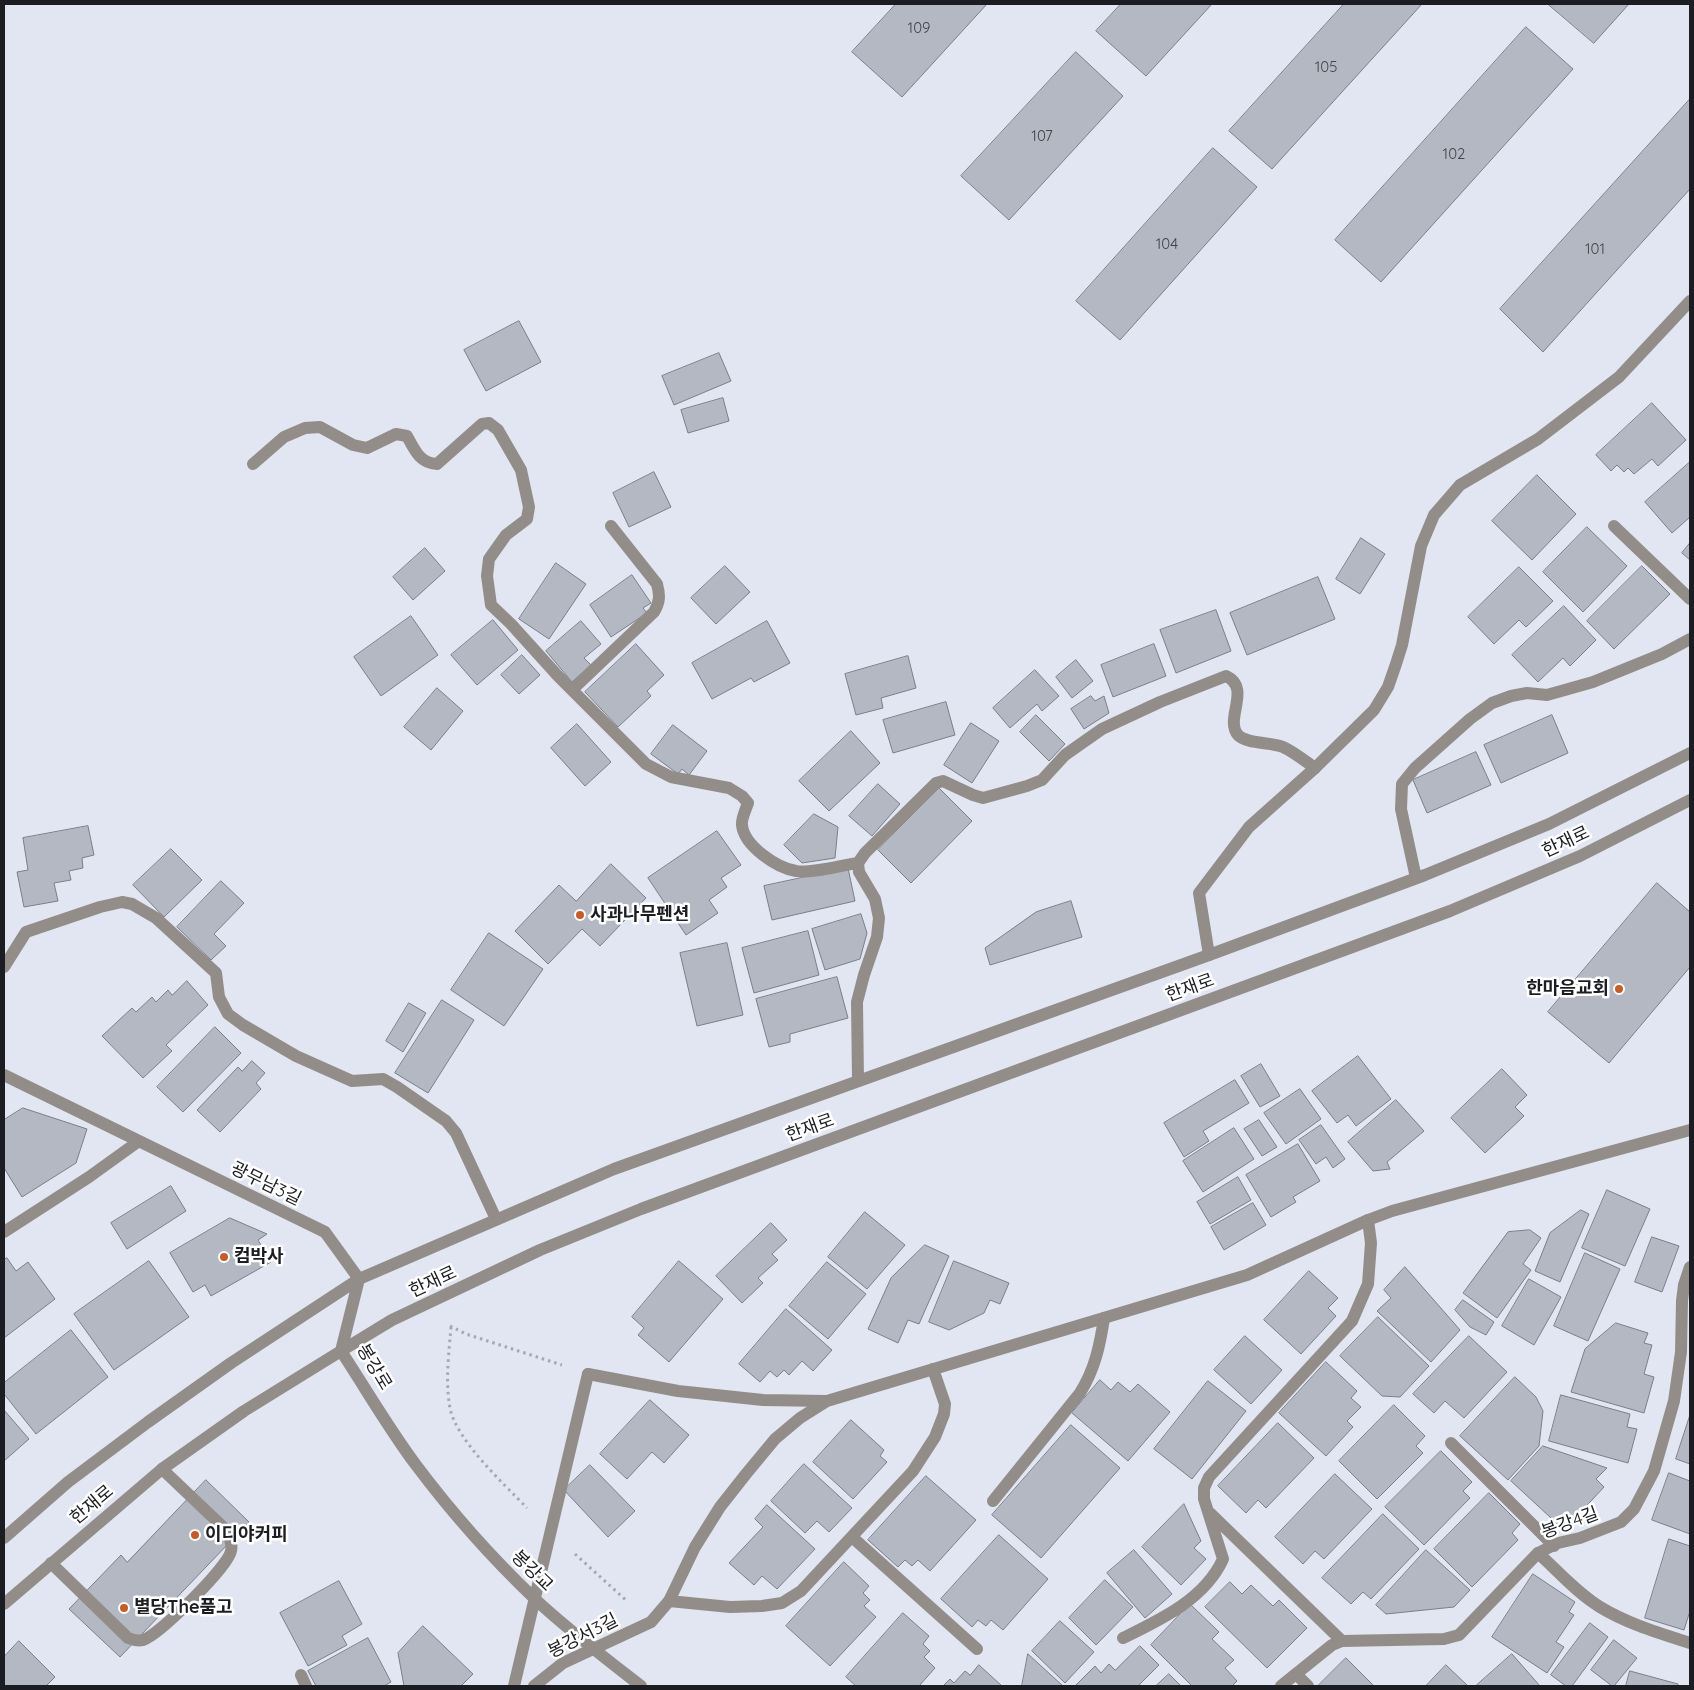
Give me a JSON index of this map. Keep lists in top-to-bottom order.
{
  "streets": {
    "street": [
      "한재로",
      "광무남3길",
      "봉강로",
      "봉강4길",
      "봉강교",
      "봉강서3길"
    ]
  },
  "crossings": [
    ["한재로", "광무남3길"],
    ["한재로", "봉강로"],
    ["광무남3길", "봉강로"],
    ["봉강로", "봉강교"]
  ],
  "places": [
    "사과나무펜션",
    "한마음교회",
    "컴박사",
    "이디야커피",
    "별당The품고"
  ],
  "house_numbers": [
    "109",
    "105",
    "107",
    "102",
    "104",
    "101"
  ]
}
